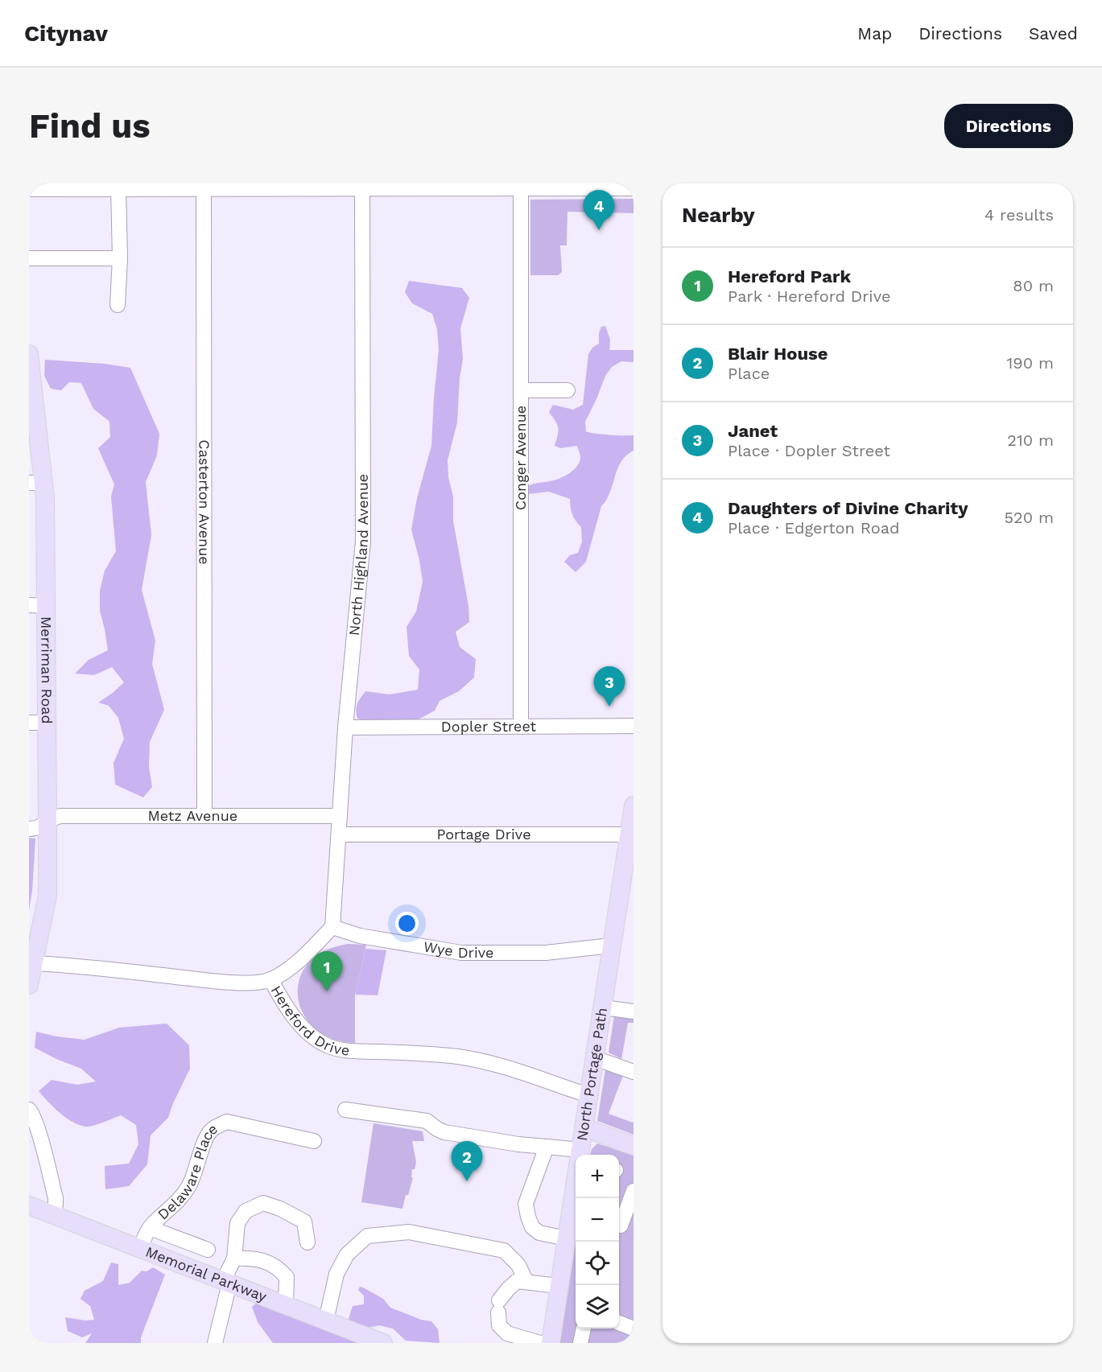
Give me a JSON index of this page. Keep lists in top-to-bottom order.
{
  "streets": {
    "main road": ["Merriman Road", "North Portage Path", "Memorial Parkway"],
    "street": [
      "Conger Avenue",
      "Casterton Avenue",
      "North Highland Avenue",
      "Dopler Street",
      "Metz Avenue",
      "Portage Drive",
      "Wye Drive",
      "Hereford Drive",
      "Delaware Place"
    ]
  },
  "crossings": [
    ["Conger Avenue", "Dopler Street"],
    ["Casterton Avenue", "Metz Avenue"],
    ["North Highland Avenue", "Dopler Street"],
    ["North Highland Avenue", "Metz Avenue"],
    ["North Highland Avenue", "Portage Drive"],
    ["North Highland Avenue", "Wye Drive"],
    ["Merriman Road", "Metz Avenue"],
    ["Merriman Road", "Hereford Drive"],
    ["Portage Drive", "North Portage Path"],
    ["Wye Drive", "North Portage Path"],
    ["Hereford Drive", "North Portage Path"],
    ["Delaware Place", "Memorial Parkway"]
  ],
  "page": {
    "header": "Citynav",
    "nav": ["Map", "Directions", "Saved"],
    "buttons": "Directions",
    "title": "Find us",
    "heading": ["Nearby", "4 results"],
    "pins": [
      "4",
      "3",
      "1",
      "2"
    ],
    "list": [
      {
        "mark": "1",
        "name": "Hereford Park",
        "note": "Park · Hereford Drive",
        "value": "80 m"
      },
      {
        "mark": "2",
        "name": "Blair House",
        "note": "Place",
        "value": "190 m"
      },
      {
        "mark": "3",
        "name": "Janet",
        "note": "Place · Dopler Street",
        "value": "210 m"
      },
      {
        "mark": "4",
        "name": "Daughters of Divine Charity",
        "note": "Place · Edgerton Road",
        "value": "520 m"
      }
    ],
    "map_buttons": ["+", "−"]
  }
}
